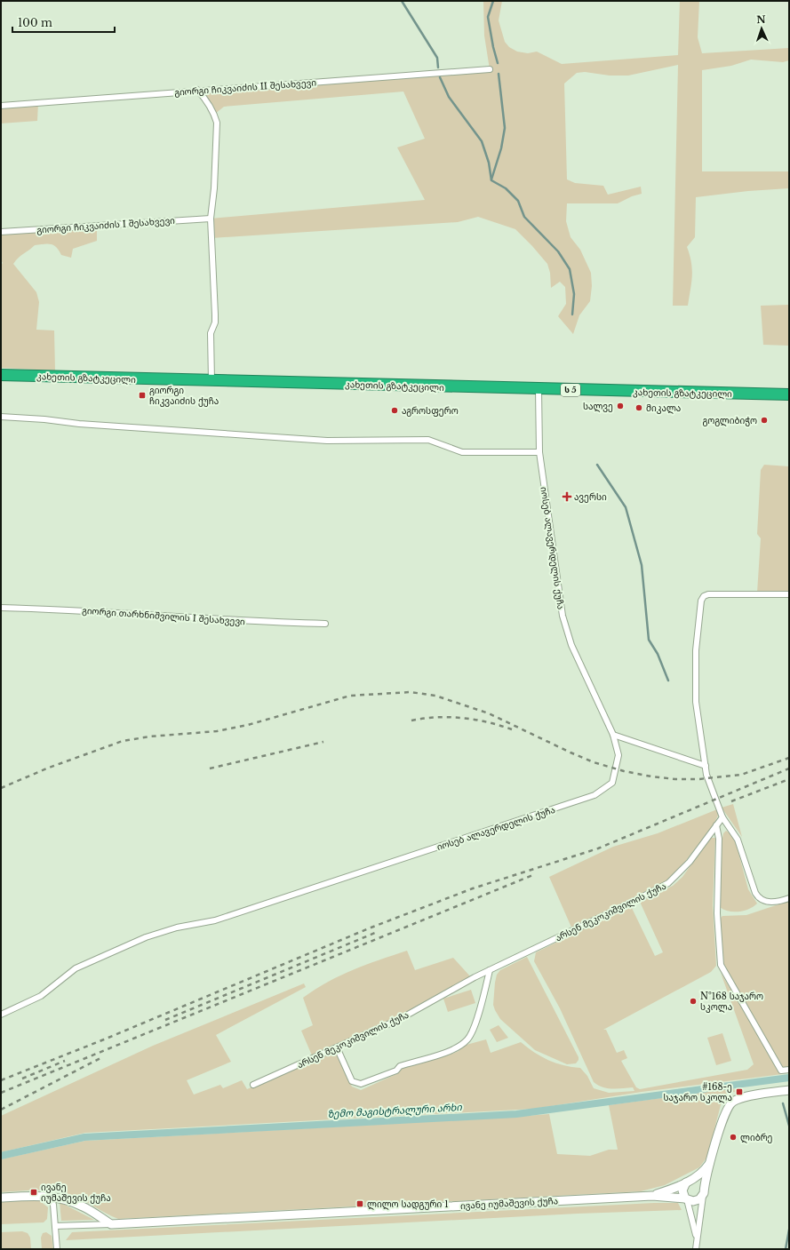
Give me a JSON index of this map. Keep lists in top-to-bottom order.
{
  "streets": {
    "highway": ["კახეთის გზატკეცილი", "ს 5"],
    "street": [
      "გიორგი ჩიკვაიძის II შესახვევი",
      "გიორგი ჩიკვაიძის I შესახვევი",
      "იოსებ ალავერდელის ქუჩა",
      "გიორგი თარხნიშვილის I შესახვევი",
      "არსენ მეკოკიშვილის ქუჩა",
      "ივანე იუმაშევის ქუჩა"
    ]
  },
  "crossings": [
    ["კახეთის გზატკეცილი", "იოსებ ალავერდელის ქუჩა"]
  ],
  "water": ["ზემო მაგისტრალური არხი"],
  "places": {
    "transit": [
      "გიორგი ჩიკვაიძის ქუჩა",
      "#168-ე საჯარო სკოლა",
      "ივანე იუმაშევის ქუჩა",
      "ლილო სადგური 1"
    ],
    "other": [
      "სალვე",
      "მიკალა",
      "აგროსფერო",
      "გოგლიბიჭო",
      "№168 საჯარო სკოლა",
      "ლიბრე"
    ],
    "health": ["ავერსი"]
  },
  "scale_bar": "100 m",
  "north": "top"
}
